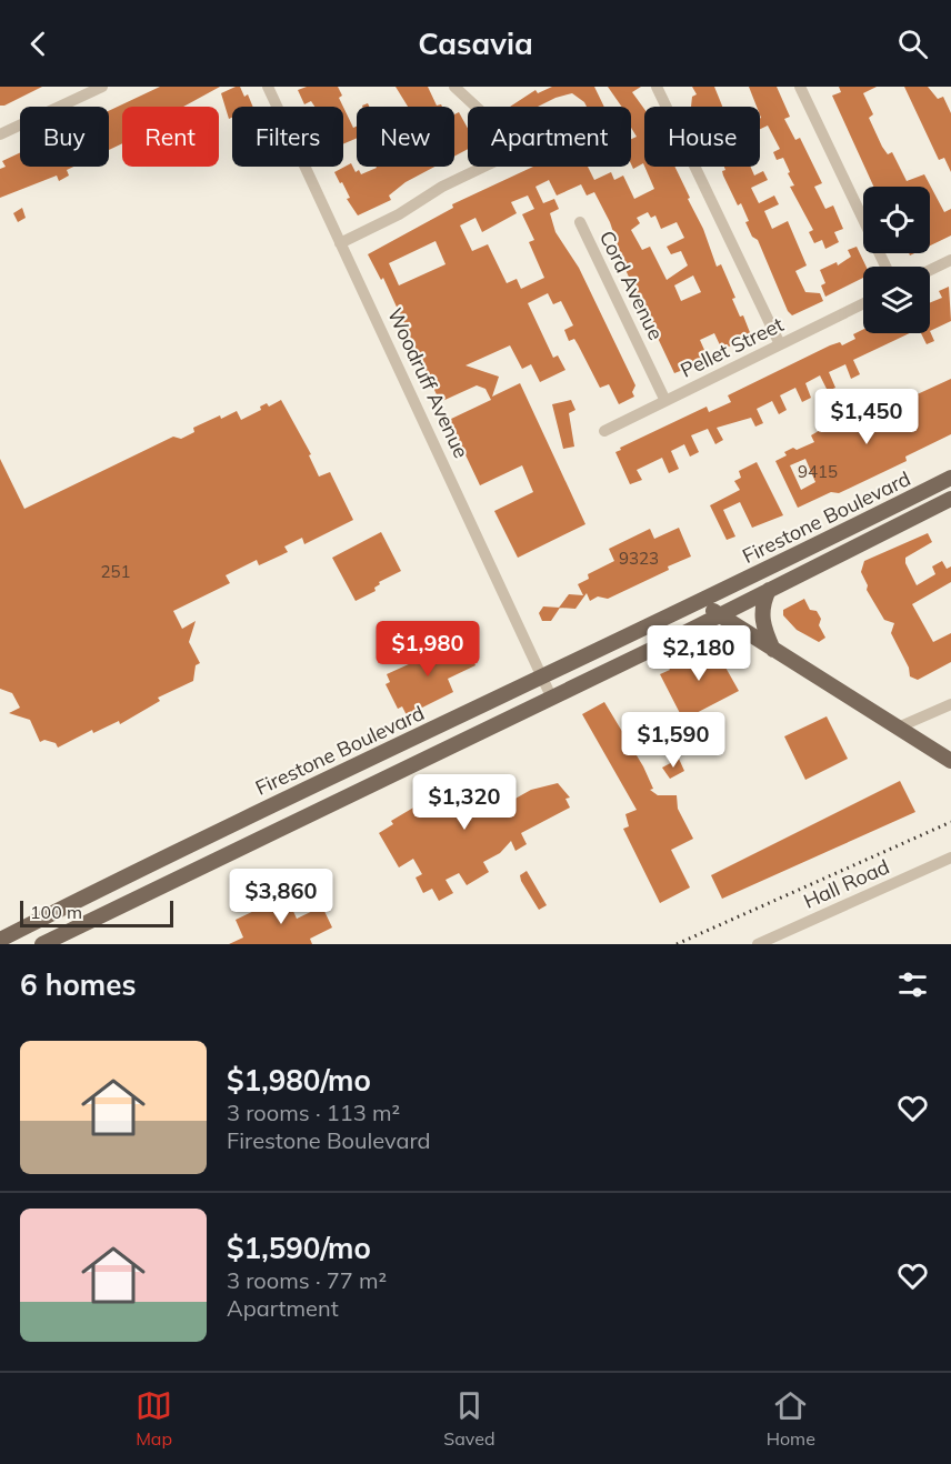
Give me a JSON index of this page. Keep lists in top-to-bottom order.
{
  "streets": {
    "main road": ["Firestone Boulevard"],
    "street": [
      "Cord Avenue",
      "Pellet Street",
      "Woodruff Avenue",
      "Hall Road"
    ]
  },
  "crossings": [
    ["Cord Avenue", "Pellet Street"],
    ["Woodruff Avenue", "Firestone Boulevard"]
  ],
  "house_numbers": ["9415", "9323", "251"],
  "scale_bar": "100 m",
  "page": {
    "header": "Casavia",
    "chip": [
      "Buy",
      "Rent",
      "Filters",
      "New",
      "Apartment",
      "House"
    ],
    "price": [
      "$1,450",
      "$1,980",
      "$2,180",
      "$1,590",
      "$1,320",
      "$3,860"
    ],
    "scale": "100 m",
    "heading": "6 homes",
    "list": [
      {
        "name": "$1,980/mo",
        "note": "3 rooms · 113 m² · Firestone Boulevard"
      },
      {
        "name": "$1,590/mo",
        "note": "3 rooms · 77 m² · Apartment"
      }
    ],
    "tabs": ["Map", "Saved", "Home"]
  }
}
